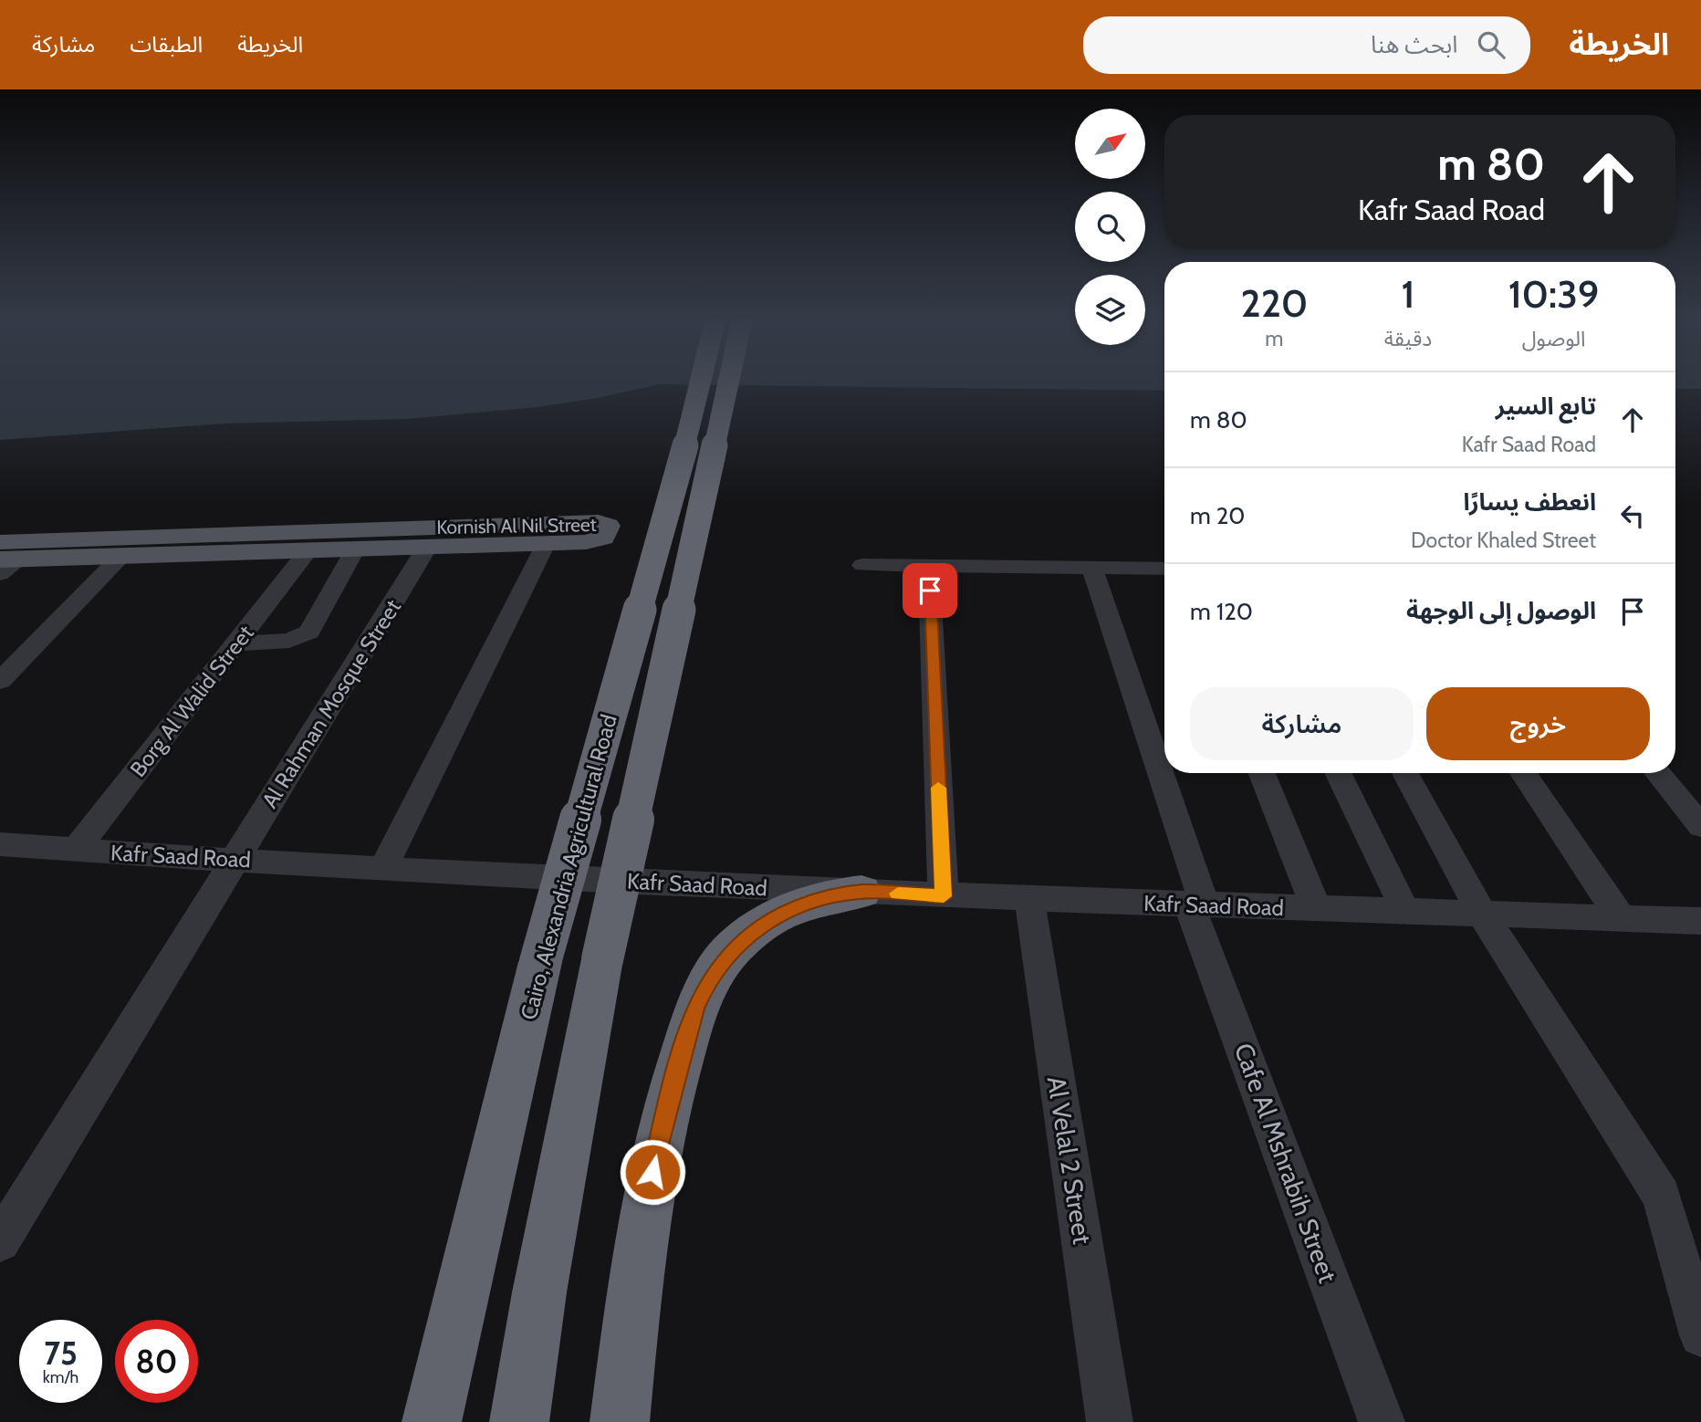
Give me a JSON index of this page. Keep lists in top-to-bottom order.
{
  "streets": {
    "highway": ["Cairo, Alexandria Agricultural Road"],
    "main road": ["Kornish Al Nil Street"],
    "street": [
      "Borg Al Walid Street",
      "Al Rahman Mosque Street",
      "Kafr Saad Road",
      "Al Velal 2 Street",
      "Cafe Al Mshrabih Street"
    ]
  },
  "crossings": [
    ["Kornish Al Nil Street", "Borg Al Walid Street"],
    ["Kornish Al Nil Street", "Al Rahman Mosque Street"],
    ["Borg Al Walid Street", "Kafr Saad Road"],
    ["Al Rahman Mosque Street", "Kafr Saad Road"],
    ["Kafr Saad Road", "Al Velal 2 Street"],
    ["Kafr Saad Road", "Cafe Al Mshrabih Street"]
  ],
  "north": "top right",
  "page": {
    "header": "الخريطة",
    "search": "ابحث هنا",
    "nav": ["الخريطة", "الطبقات", "مشاركة"],
    "turn": ["80 m", "Kafr Saad Road"],
    "eta": [
      "10:39",
      "الوصول",
      "1",
      "دقيقة",
      "220",
      "m"
    ],
    "list": [
      {
        "name": "تابع السير",
        "note": "Kafr Saad Road",
        "value": "80 m"
      },
      {
        "name": "انعطف يسارًا",
        "note": "Doctor Khaled Street",
        "value": "20 m"
      },
      {
        "name": "الوصول إلى الوجهة",
        "value": "120 m"
      }
    ],
    "buttons": ["خروج", "مشاركة"],
    "speed": "75 km/h",
    "limit": "80"
  }
}
